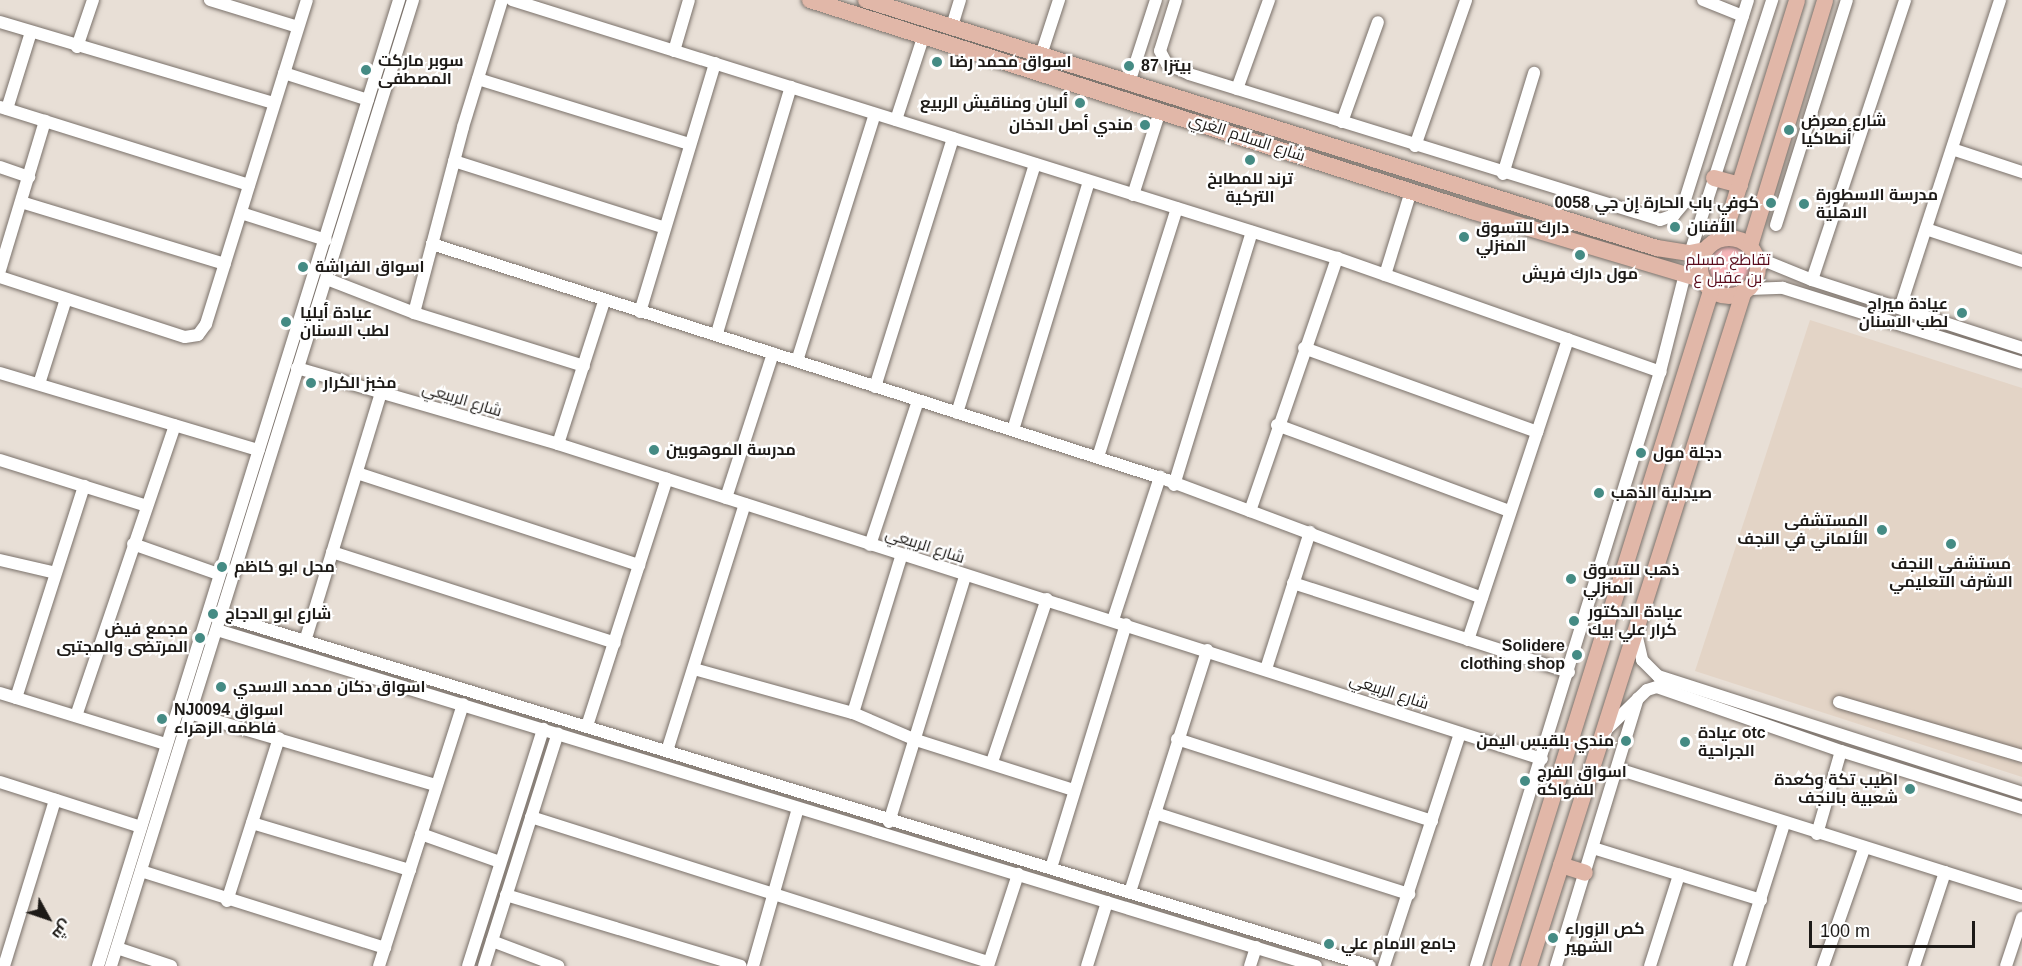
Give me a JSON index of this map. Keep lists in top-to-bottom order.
{
  "streets": {
    "main road": ["شارع السلام الغري"],
    "street": ["شارع الربيعي"]
  },
  "parks": ["تقاطع مسلم بن عقيل ع"],
  "places": [
    "اسواق محمد رضا",
    "بيتزا 87",
    "سوبر ماركت المصطفى",
    "ألبان ومناقيش الربيع",
    "مندي أصل الدخان",
    "شارع معرض أنطاكيا",
    "ترند للمطابخ التركية",
    "كوفي باب الحارة إن جي 0058",
    "مدرسة الاسطورة الاهلية",
    "الأفنان",
    "دارك للتسوق المنزلي",
    "مول دارك فريش",
    "اسواق الفراشة",
    "عيادة ميراج لطب الاسنان",
    "عيادة أيليا لطب الاسنان",
    "مخبز الكرار",
    "مدرسة الموهوبين",
    "دجلة مول",
    "صيدلية الذهب",
    "المستشفى الألماني في النجف",
    "مستشفى النجف الاشرف التعليمي",
    "محل ابو كاظم",
    "ذهب للتسوق المنزلي",
    "شارع ابو الدجاج",
    "عيادة الدكتور كرار علي بيك",
    "مجمع فيض المرتضى والمجتبى",
    "Solidere clothing shop",
    "اسواق دكان محمد الاسدي",
    "NJ0094 اسواق فاطمه الزهراء",
    "مندي بلقيس اليمن",
    "عيادة otc الجراحية",
    "اسواق الفرج للفواكه",
    "اطيب تكة وكعدة شعبية بالنجف",
    "كص الزوراء الشهير",
    "جامع الامام علي"
  ],
  "scale_bar": "100 m",
  "north": "bottom right"
}
